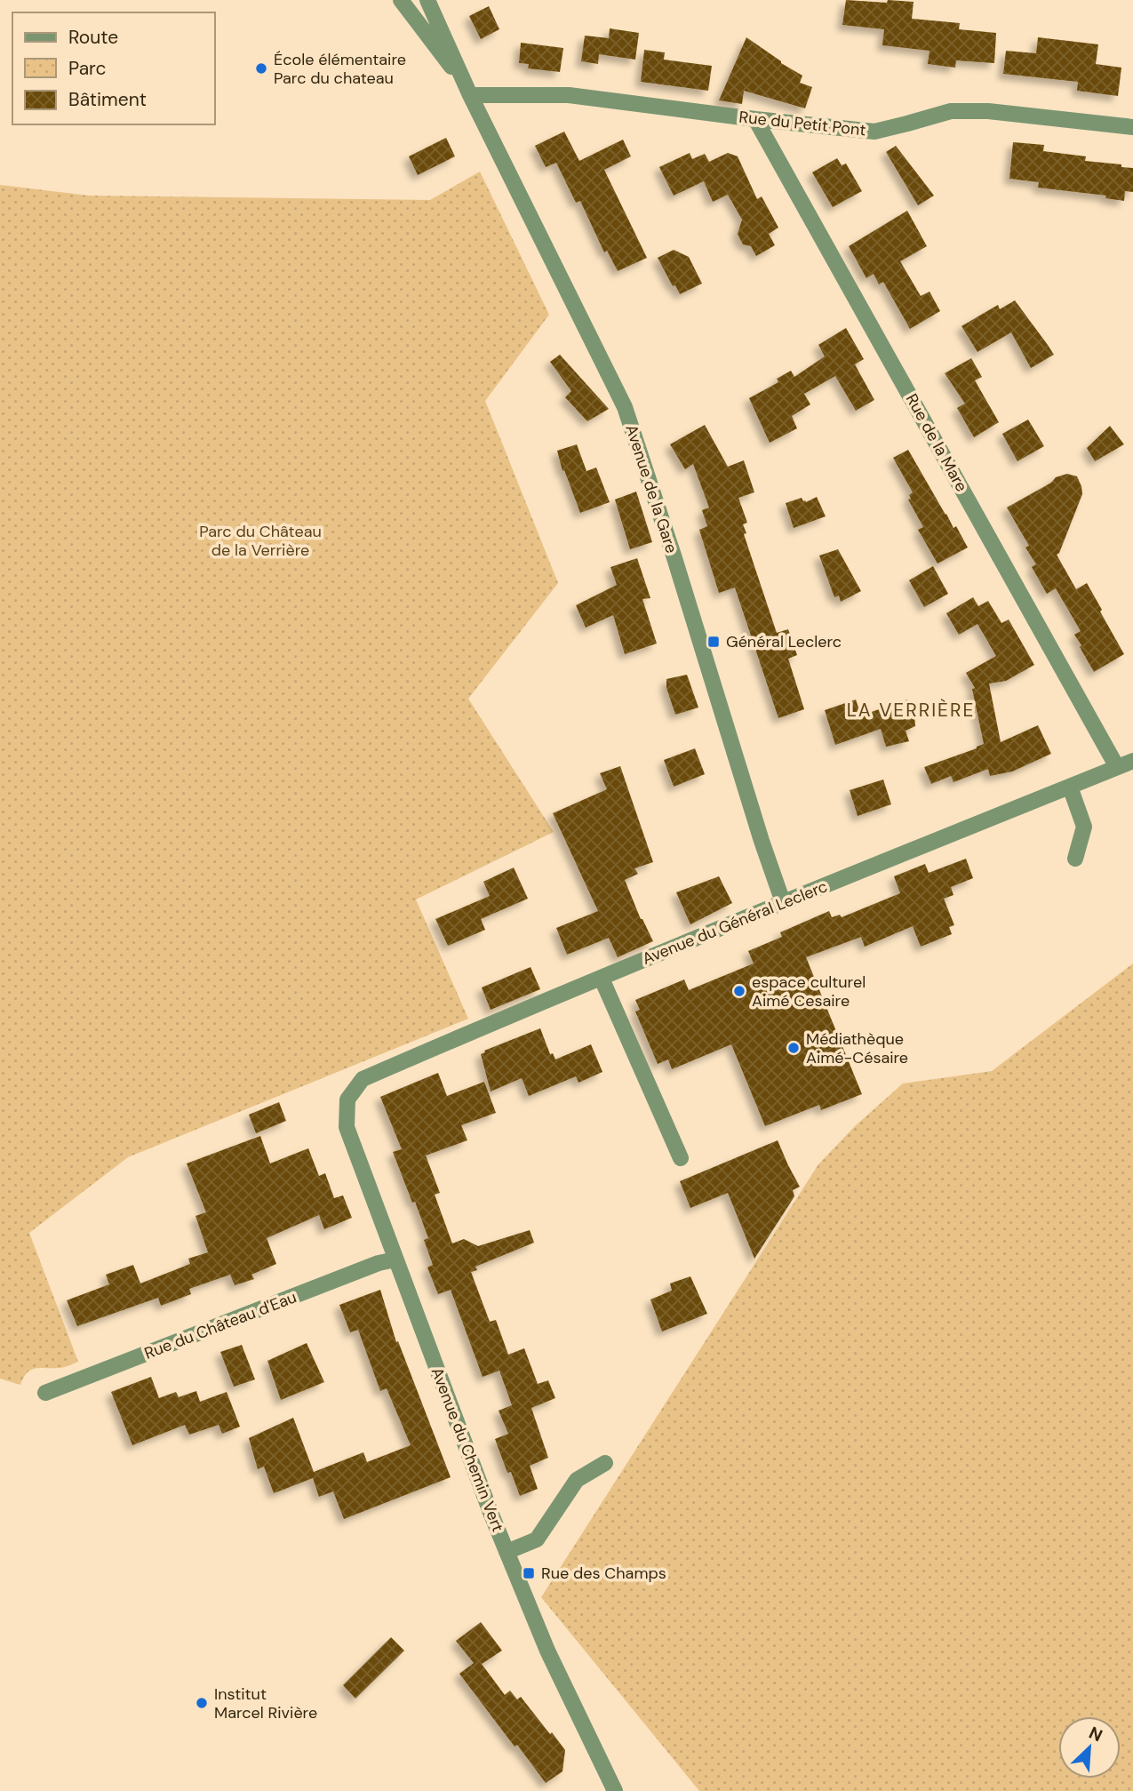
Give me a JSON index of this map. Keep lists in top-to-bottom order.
{
  "streets": {
    "street": [
      "Rue du Petit Pont",
      "Rue de la Mare",
      "Avenue de la Gare",
      "Avenue du Général Leclerc",
      "Rue du Château d'Eau",
      "Avenue du Chemin Vert"
    ]
  },
  "crossings": [
    ["Rue du Petit Pont", "Rue de la Mare"],
    ["Rue du Petit Pont", "Avenue de la Gare"],
    ["Rue de la Mare", "Avenue du Général Leclerc"],
    ["Avenue de la Gare", "Avenue du Général Leclerc"],
    ["Avenue du Général Leclerc", "Avenue du Chemin Vert"],
    ["Rue du Château d'Eau", "Avenue du Chemin Vert"]
  ],
  "districts": ["LA VERRIÈRE"],
  "parks": ["Parc du Château de la Verrière"],
  "places": {
    "other": [
      "École élémentaire Parc du chateau",
      "espace culturel Aimé Cesaire",
      "Médiathèque Aimé-Césaire",
      "Institut Marcel Rivière"
    ],
    "transit": ["Général Leclerc", "Rue des Champs"]
  },
  "legend": ["Route", "Parc", "Bâtiment"],
  "north": "top right"
}
